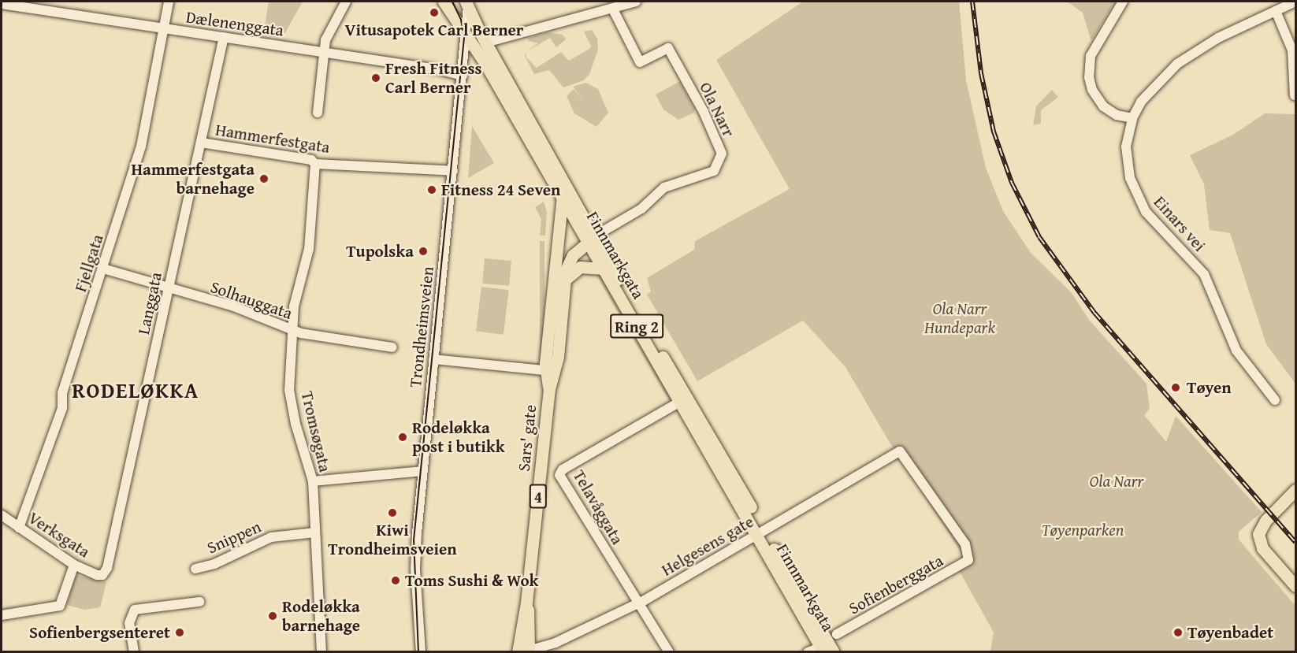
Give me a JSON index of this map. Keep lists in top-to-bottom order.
{
  "streets": {
    "main road": [
      "Finnmarkgata",
      "Ring 2",
      "Sars' gate",
      "4"
    ],
    "street": [
      "Dælenenggata",
      "Ola Narr",
      "Hammerfestgata",
      "Einars vei",
      "Fjellgata",
      "Solhauggata",
      "Langgata",
      "Trondheimsveien",
      "Tromsøgata",
      "Telavåggata",
      "Verksgata",
      "Snippen",
      "Helgesens gate",
      "Sofienberggata"
    ]
  },
  "crossings": [
    ["Dælenenggata", "Fjellgata"],
    ["Dælenenggata", "Langgata"],
    ["Dælenenggata", "Trondheimsveien"],
    ["Ola Narr", "Finnmarkgata"],
    ["Ola Narr", "Sars' gate"],
    ["Hammerfestgata", "Langgata"],
    ["Hammerfestgata", "Trondheimsveien"],
    ["Hammerfestgata", "Tromsøgata"],
    ["Finnmarkgata", "Trondheimsveien"],
    ["Finnmarkgata", "Sars' gate"],
    ["Finnmarkgata", "Telavåggata"],
    ["Finnmarkgata", "Helgesens gate"],
    ["Fjellgata", "Solhauggata"],
    ["Fjellgata", "Verksgata"],
    ["Solhauggata", "Langgata"],
    ["Solhauggata", "Tromsøgata"],
    ["Langgata", "Verksgata"],
    ["Tromsøgata", "Snippen"],
    ["Sars' gate", "Helgesens gate"],
    ["Telavåggata", "Helgesens gate"],
    ["Helgesens gate", "Sofienberggata"]
  ],
  "districts": ["RODELØKKA"],
  "parks": ["Ola Narr Hundepark", "Ola Narr", "Tøyenparken"],
  "places": [
    "Vitusapotek Carl Berner",
    "Fresh Fitness Carl Berner",
    "Hammerfestgata barnehage",
    "Fitness 24 Seven",
    "Tupolska",
    "Tøyen",
    "Rodeløkka post i butikk",
    "Kiwi Trondheimsveien",
    "Toms Sushi & Wok",
    "Rodeløkka barnehage",
    "Sofienbergsenteret",
    "Tøyenbadet"
  ]
}
